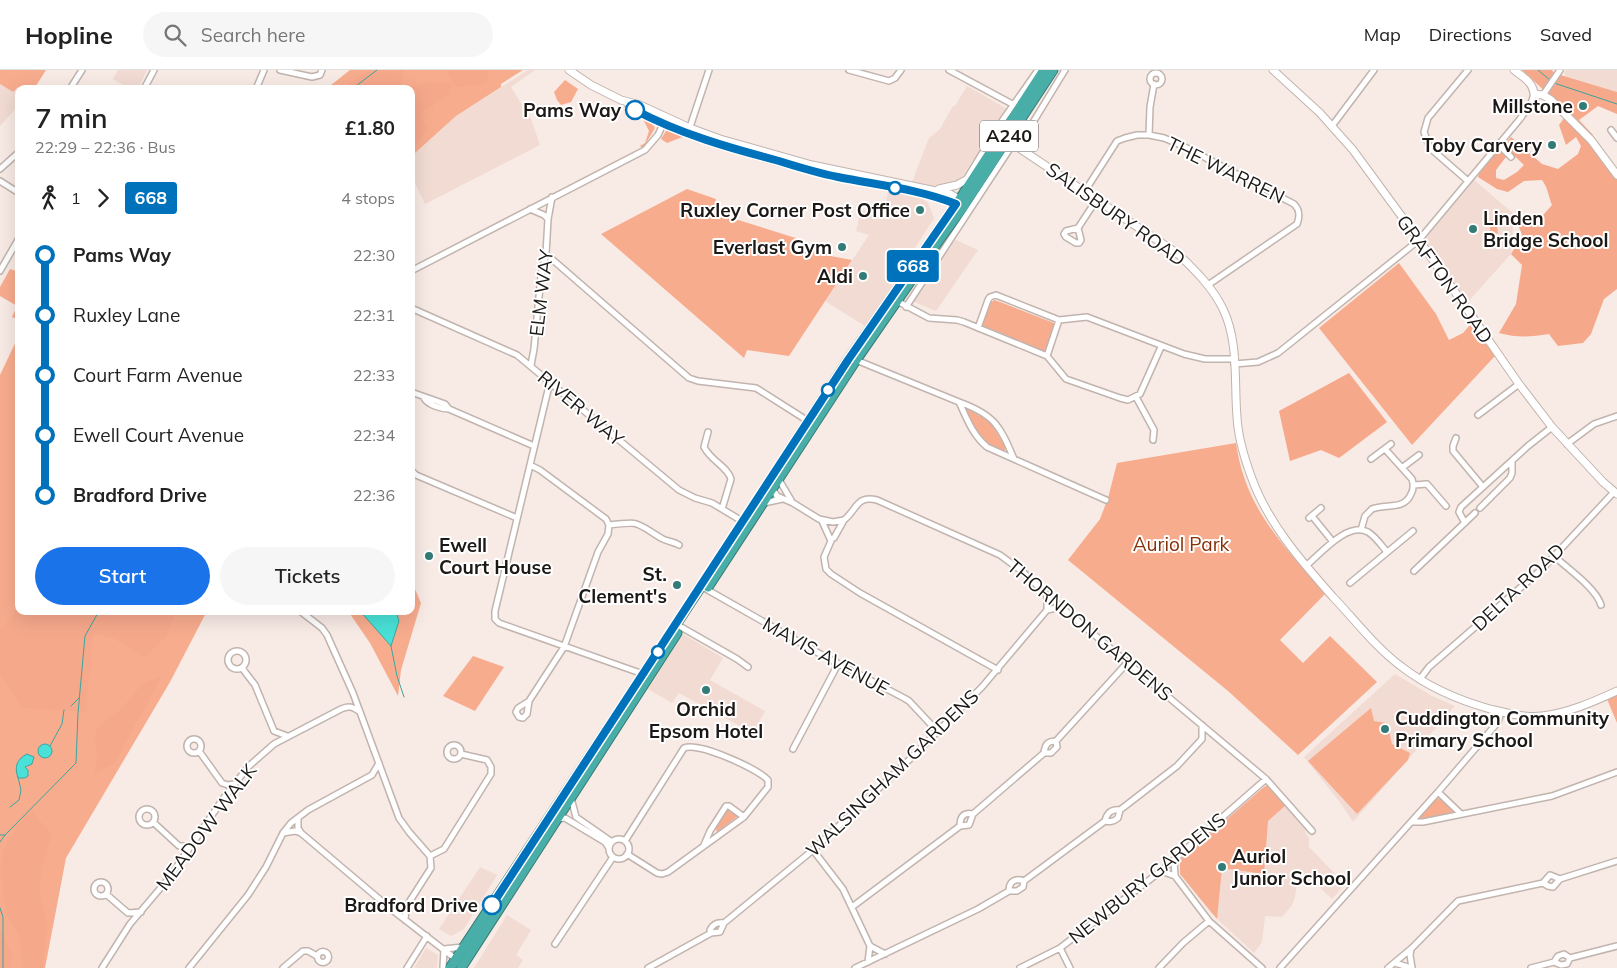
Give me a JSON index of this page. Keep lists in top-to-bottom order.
{
  "streets": {
    "highway": ["A240"],
    "street": [
      "THE WARREN",
      "SALISBURY ROAD",
      "GRAFTON ROAD",
      "ELM WAY",
      "RIVER WAY",
      "DELTA ROAD",
      "THORNDON GARDENS",
      "MAVIS AVENUE",
      "WALSINGHAM GARDENS",
      "MEADOW WALK",
      "NEWBURY GARDENS"
    ]
  },
  "crossings": [
    ["A240", "SALISBURY ROAD"],
    ["A240", "RIVER WAY"],
    ["A240", "MAVIS AVENUE"],
    ["THE WARREN", "SALISBURY ROAD"],
    ["SALISBURY ROAD", "DELTA ROAD"],
    ["GRAFTON ROAD", "DELTA ROAD"],
    ["ELM WAY", "RIVER WAY"],
    ["THORNDON GARDENS", "WALSINGHAM GARDENS"],
    ["THORNDON GARDENS", "NEWBURY GARDENS"],
    ["MAVIS AVENUE", "WALSINGHAM GARDENS"]
  ],
  "parks": ["Auriol Park"],
  "places": [
    "Millstone",
    "Pams Way",
    "Toby Carvery",
    "Ruxley Corner Post Office",
    "Linden Bridge School",
    "Everlast Gym",
    "Aldi",
    "Ewell Court House",
    "St. Clement's",
    "Orchid Epsom Hotel",
    "Cuddington Community Primary School",
    "Auriol Junior School",
    "Bradford Drive"
  ],
  "lines": ["bus line 668"],
  "page": {
    "header": "Hopline",
    "search": "Search here",
    "nav": ["Map", "Directions", "Saved"],
    "on_map": "668",
    "heading": ["7 min", "22:29 – 22:36 · Bus", "£1.80"],
    "legs": ["1", "668", "4 stops"],
    "list": [
      {
        "name": "Pams Way",
        "value": "22:30"
      },
      {
        "name": "Ruxley Lane",
        "value": "22:31"
      },
      {
        "name": "Court Farm Avenue",
        "value": "22:33"
      },
      {
        "name": "Ewell Court Avenue",
        "value": "22:34"
      },
      {
        "name": "Bradford Drive",
        "value": "22:36"
      }
    ],
    "buttons": ["Start", "Tickets"]
  }
}
